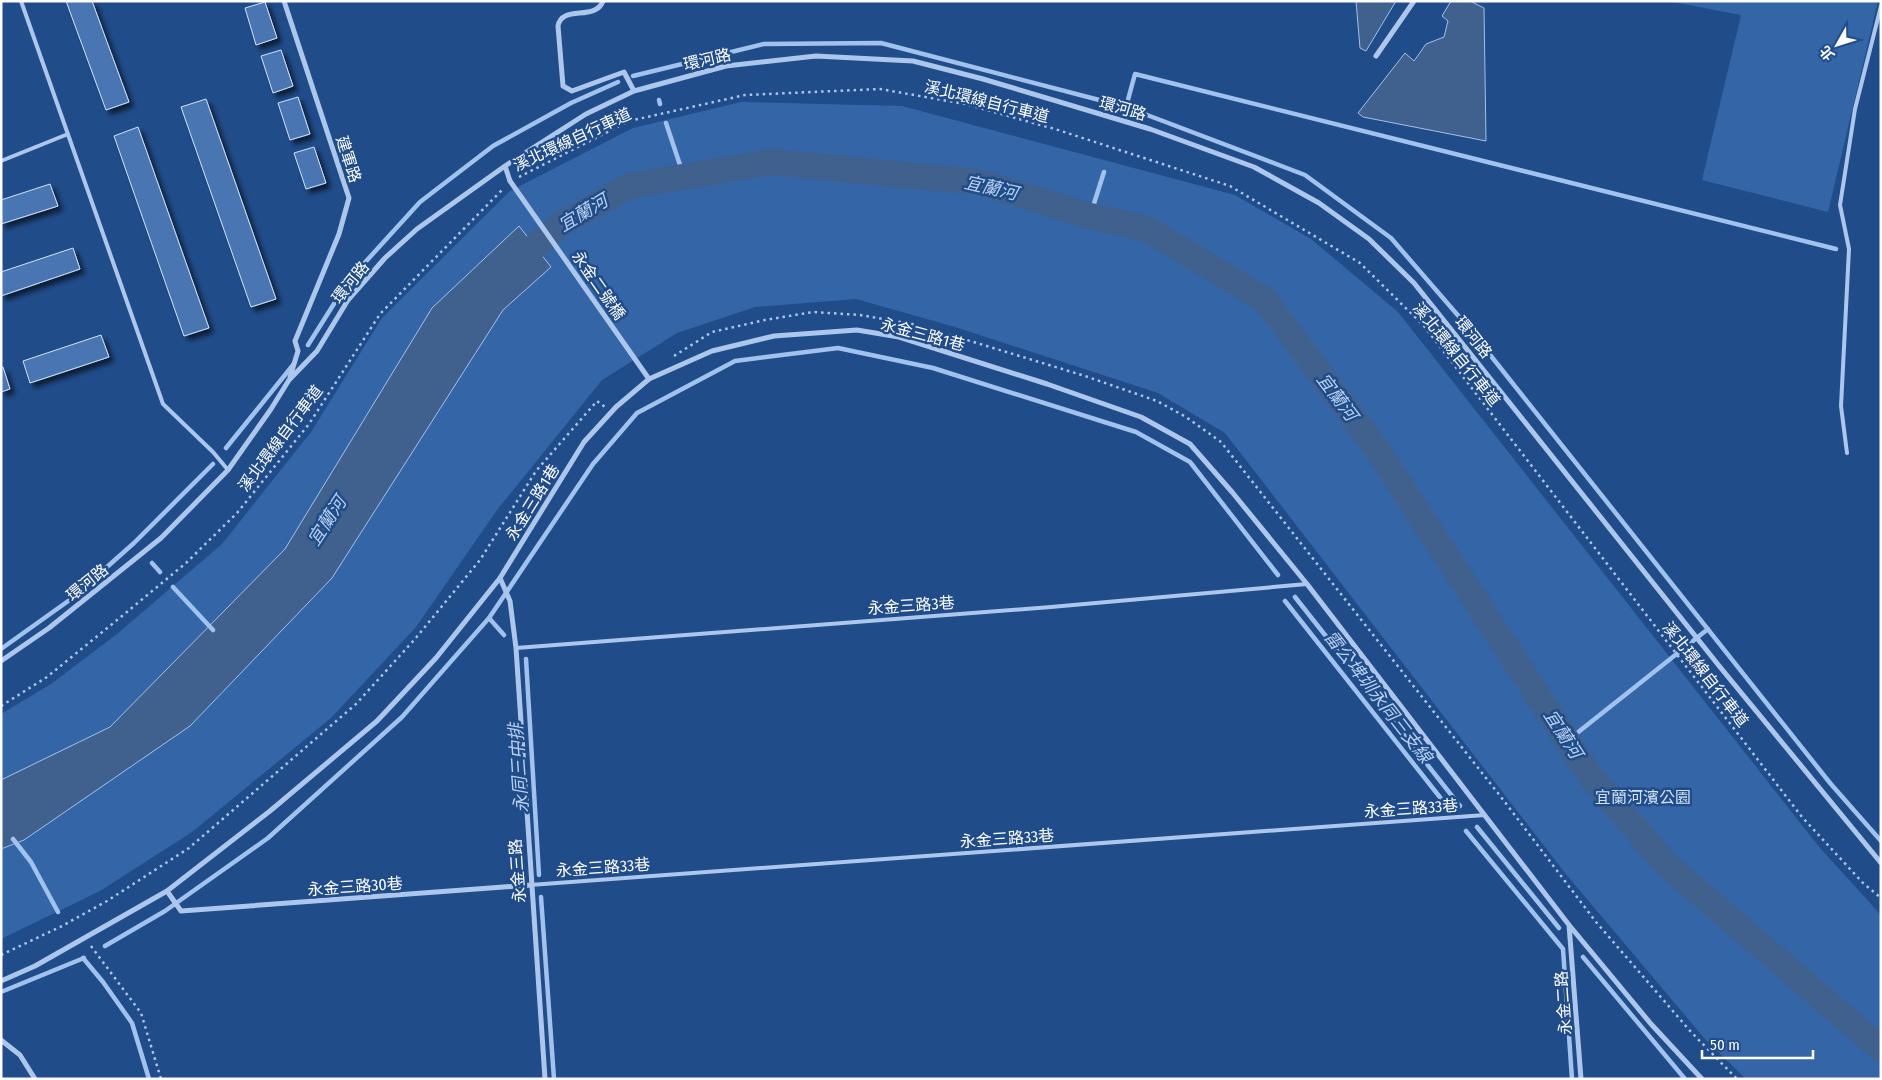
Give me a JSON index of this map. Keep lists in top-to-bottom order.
{
  "streets": {
    "street": [
      "環河路",
      "建軍路",
      "永金二號橋",
      "永金三路1巷",
      "永金三路",
      "永金三路30巷",
      "永金二路"
    ],
    "lane": ["永金三路3巷", "永金三路33巷"],
    "path": ["溪北環線自行車道"]
  },
  "crossings": [
    ["環河路", "建軍路"],
    ["環河路", "永金二號橋"],
    ["溪北環線自行車道", "永金二號橋"],
    ["永金二號橋", "永金三路1巷"],
    ["永金三路1巷", "永金三路3巷"],
    ["永金三路1巷", "永金三路33巷"],
    ["永金三路1巷", "永金三路"],
    ["永金三路1巷", "永金三路30巷"],
    ["永金三路1巷", "永金二路"],
    ["永金三路3巷", "永金三路"],
    ["永金三路33巷", "永金三路"],
    ["永金三路33巷", "永金三路30巷"],
    ["永金三路", "永金三路30巷"]
  ],
  "water": ["宜蘭河", "雷公埤圳永同三支線", "永同三中排"],
  "parks": ["宜蘭河濱公園"],
  "scale_bar": "50 m",
  "north": "bottom left"
}
